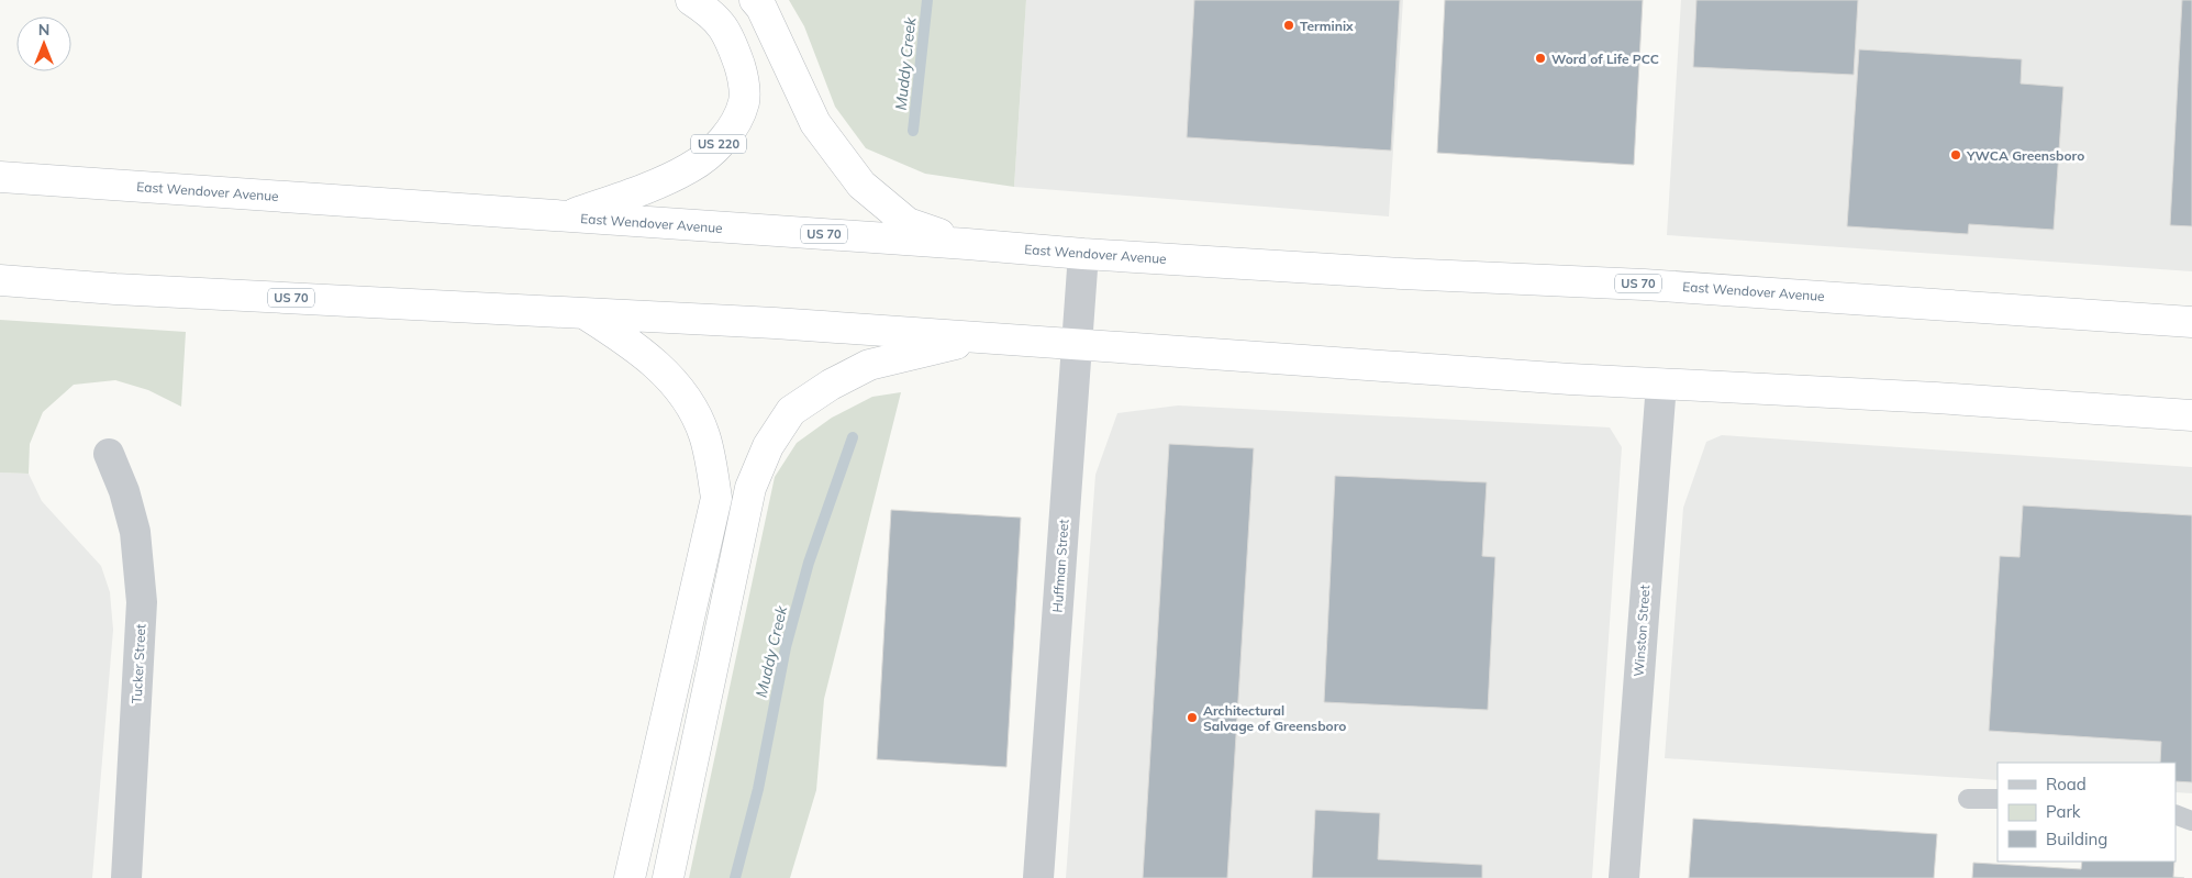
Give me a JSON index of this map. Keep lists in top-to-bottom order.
{
  "streets": {
    "highway": ["US 220", "East Wendover Avenue", "US 70"],
    "street": ["Huffman Street", "Winston Street", "Tucker Street"]
  },
  "crossings": [
    ["US 220", "East Wendover Avenue"],
    ["East Wendover Avenue", "Huffman Street"],
    ["US 70", "Huffman Street"],
    ["US 70", "Winston Street"]
  ],
  "water": ["Muddy Creek"],
  "places": [
    "Terminix",
    "Word of Life PCC",
    "YWCA Greensboro",
    "Architectural Salvage of Greensboro"
  ],
  "legend": ["Road", "Park", "Building"],
  "north": "top"
}
